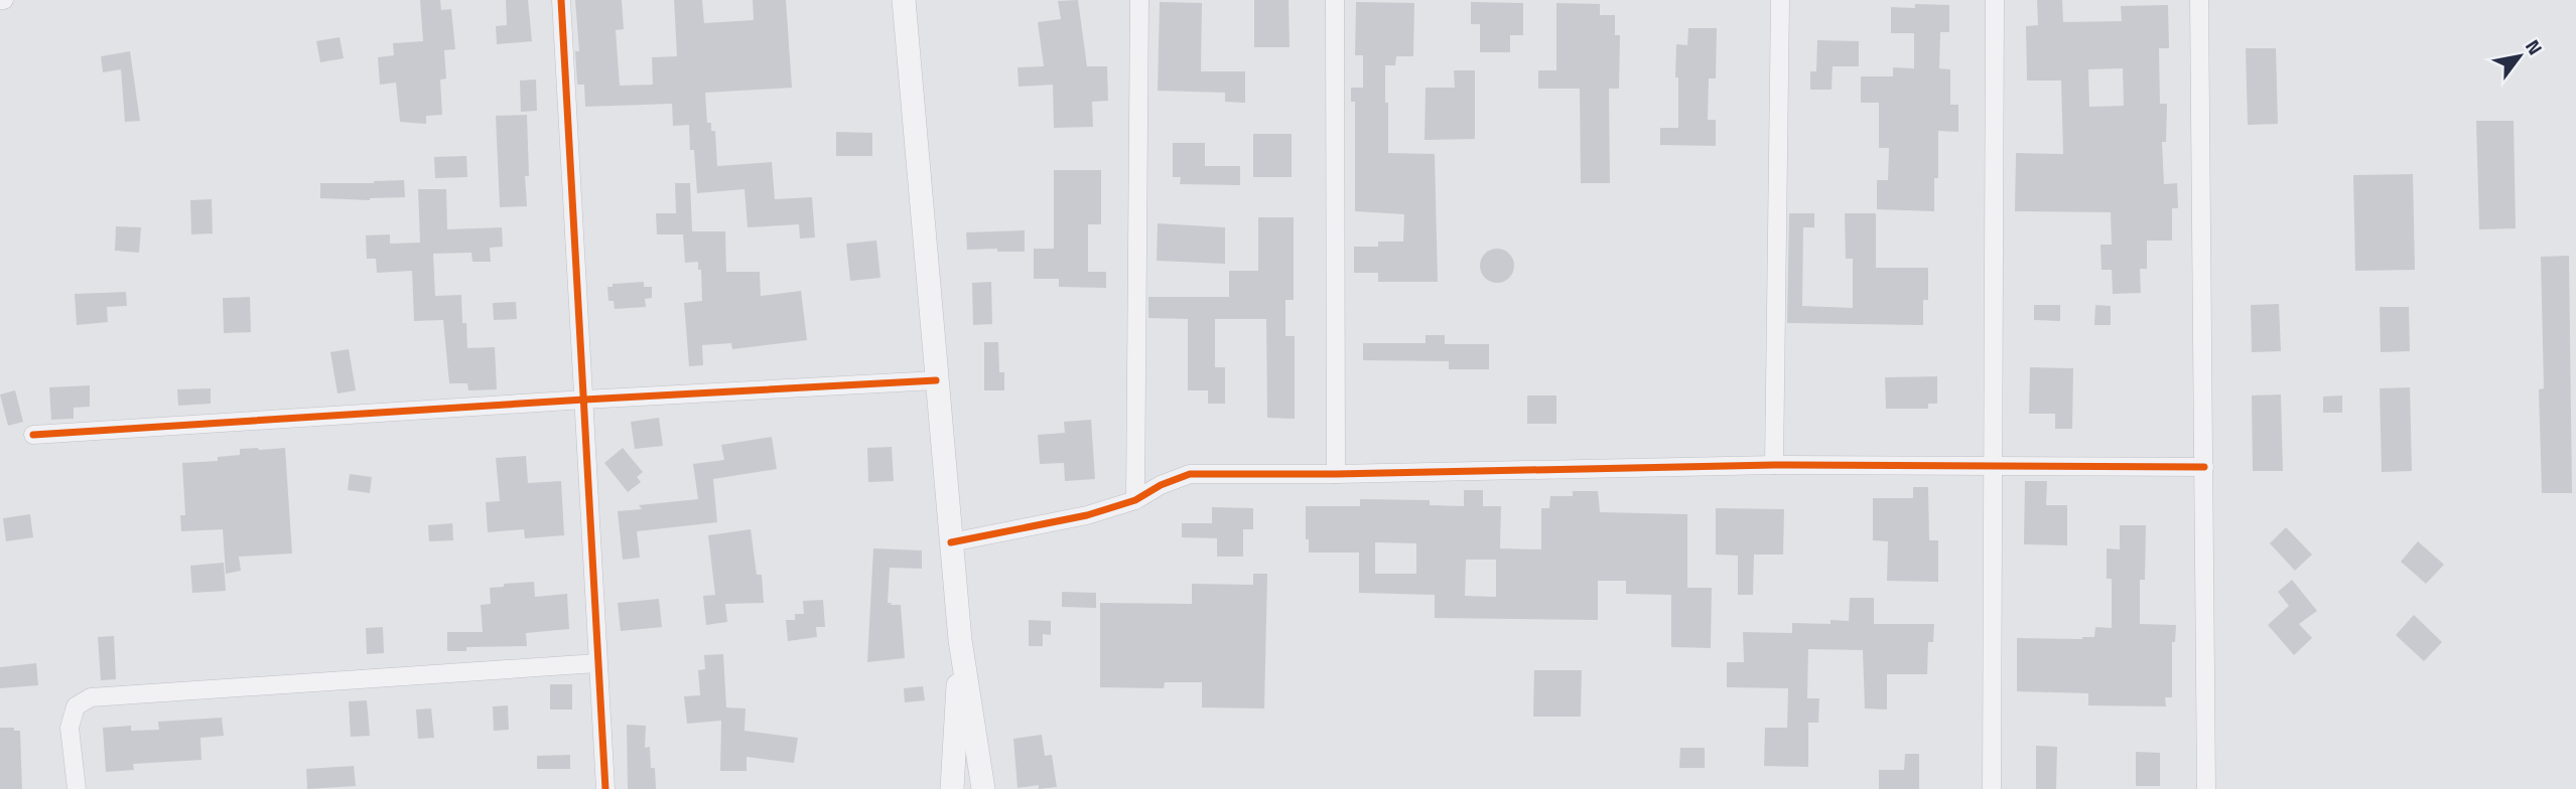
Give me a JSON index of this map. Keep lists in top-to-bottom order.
{
  "north": "top right"
}
